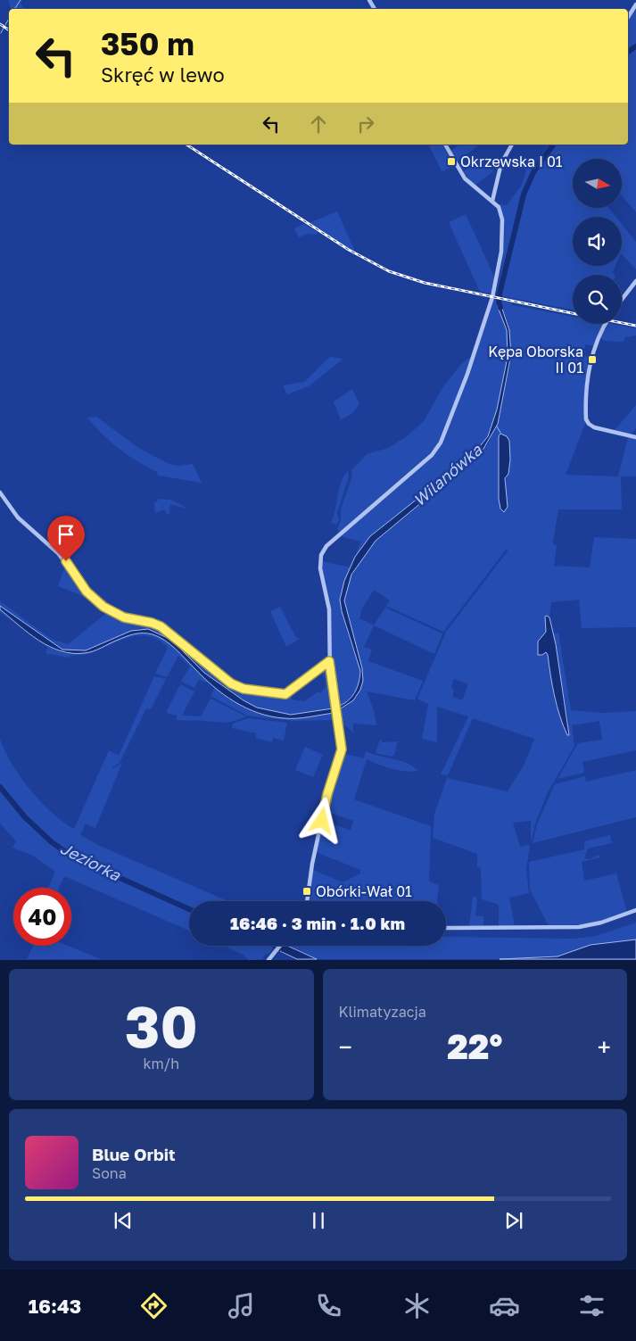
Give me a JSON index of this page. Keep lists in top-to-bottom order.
{
  "water": ["Wilanówka", "Jeziorka"],
  "places": {
    "transit": ["Okrzewska I 01", "Kępa Oborska II 01", "Obórki-Wał 01"]
  },
  "north": "right",
  "page": {
    "turn": ["350 m", "Skręć w lewo"],
    "limit": "40",
    "trip": "16:46 · 3 min · 1.0 km",
    "tile": [
      ["30", "km/h"],
      "Klimatyzacja"
    ],
    "heat": ["−", "22°", "+"],
    "song": ["Blue Orbit", "Sona"],
    "tabs": "16:43"
  }
}
